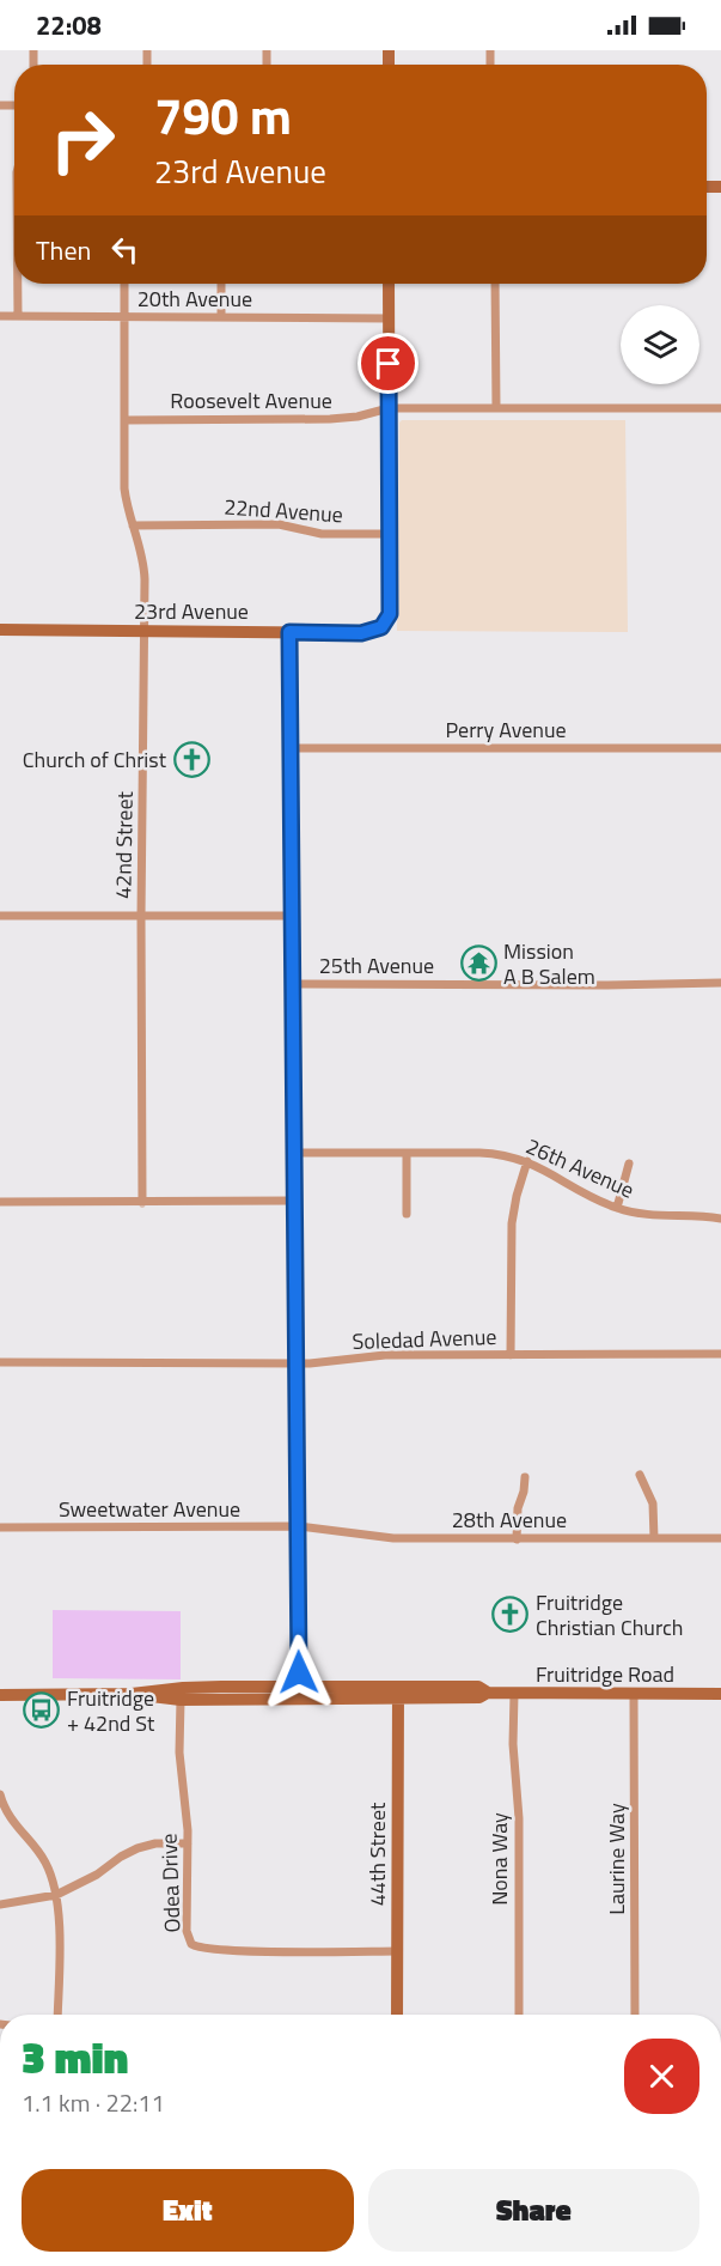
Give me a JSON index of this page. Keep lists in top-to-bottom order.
{
  "streets": {
    "street": [
      "20th Avenue",
      "Roosevelt Avenue",
      "22nd Avenue",
      "23rd Avenue",
      "Perry Avenue",
      "42nd Street",
      "25th Avenue",
      "26th Avenue",
      "Soledad Avenue",
      "Sweetwater Avenue",
      "28th Avenue",
      "Fruitridge Road",
      "44th Street",
      "Nona Way",
      "Laurine Way",
      "Odea Drive"
    ]
  },
  "crossings": [
    ["20th Avenue", "42nd Street"],
    ["Roosevelt Avenue", "42nd Street"],
    ["22nd Avenue", "23rd Avenue"],
    ["22nd Avenue", "42nd Street"],
    ["23rd Avenue", "42nd Street"],
    ["Sweetwater Avenue", "28th Avenue"],
    ["Fruitridge Road", "44th Street"],
    ["Fruitridge Road", "Nona Way"],
    ["Fruitridge Road", "Laurine Way"],
    ["Fruitridge Road", "Odea Drive"],
    ["44th Street", "Odea Drive"]
  ],
  "places": {
    "church": ["Church of Christ", "Fruitridge Christian Church"],
    "temple": ["Mission A B Salem"],
    "bus stop": ["Fruitridge + 42nd St"]
  },
  "page": {
    "status": "22:08",
    "turn": ["790 m", "23rd Avenue"],
    "then": "Then",
    "heading": ["3 min", "1.1 km · 22:11"],
    "buttons": ["Exit", "Share"]
  }
}
